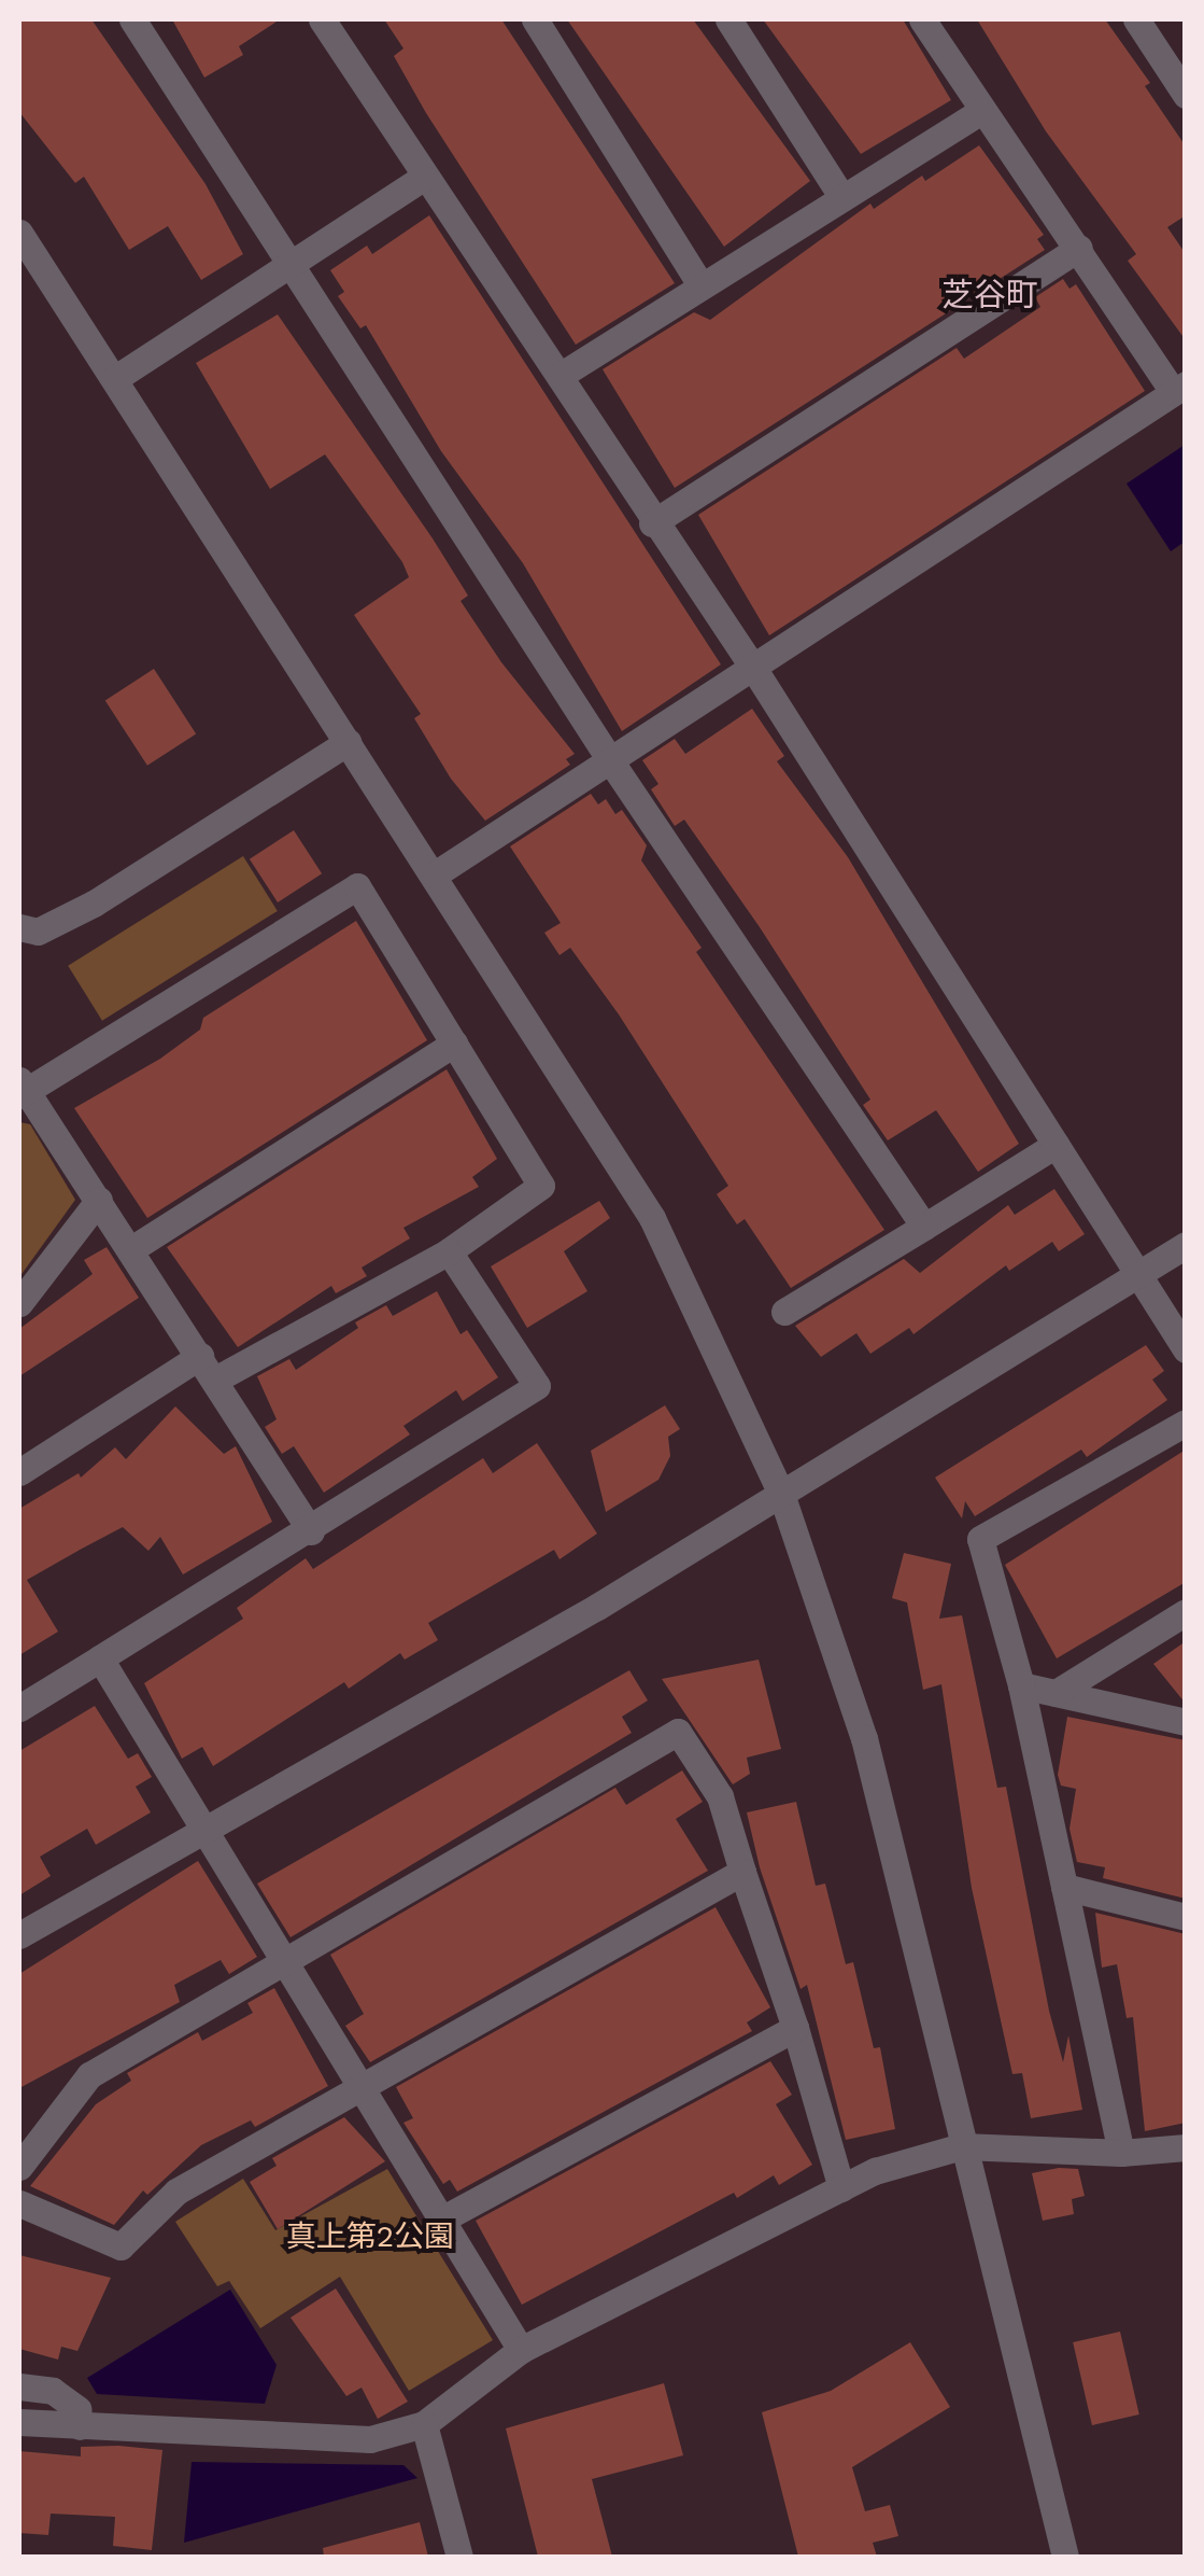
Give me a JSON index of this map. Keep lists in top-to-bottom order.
{
  "districts": ["芝谷町"],
  "parks": ["真上第2公園"]
}
